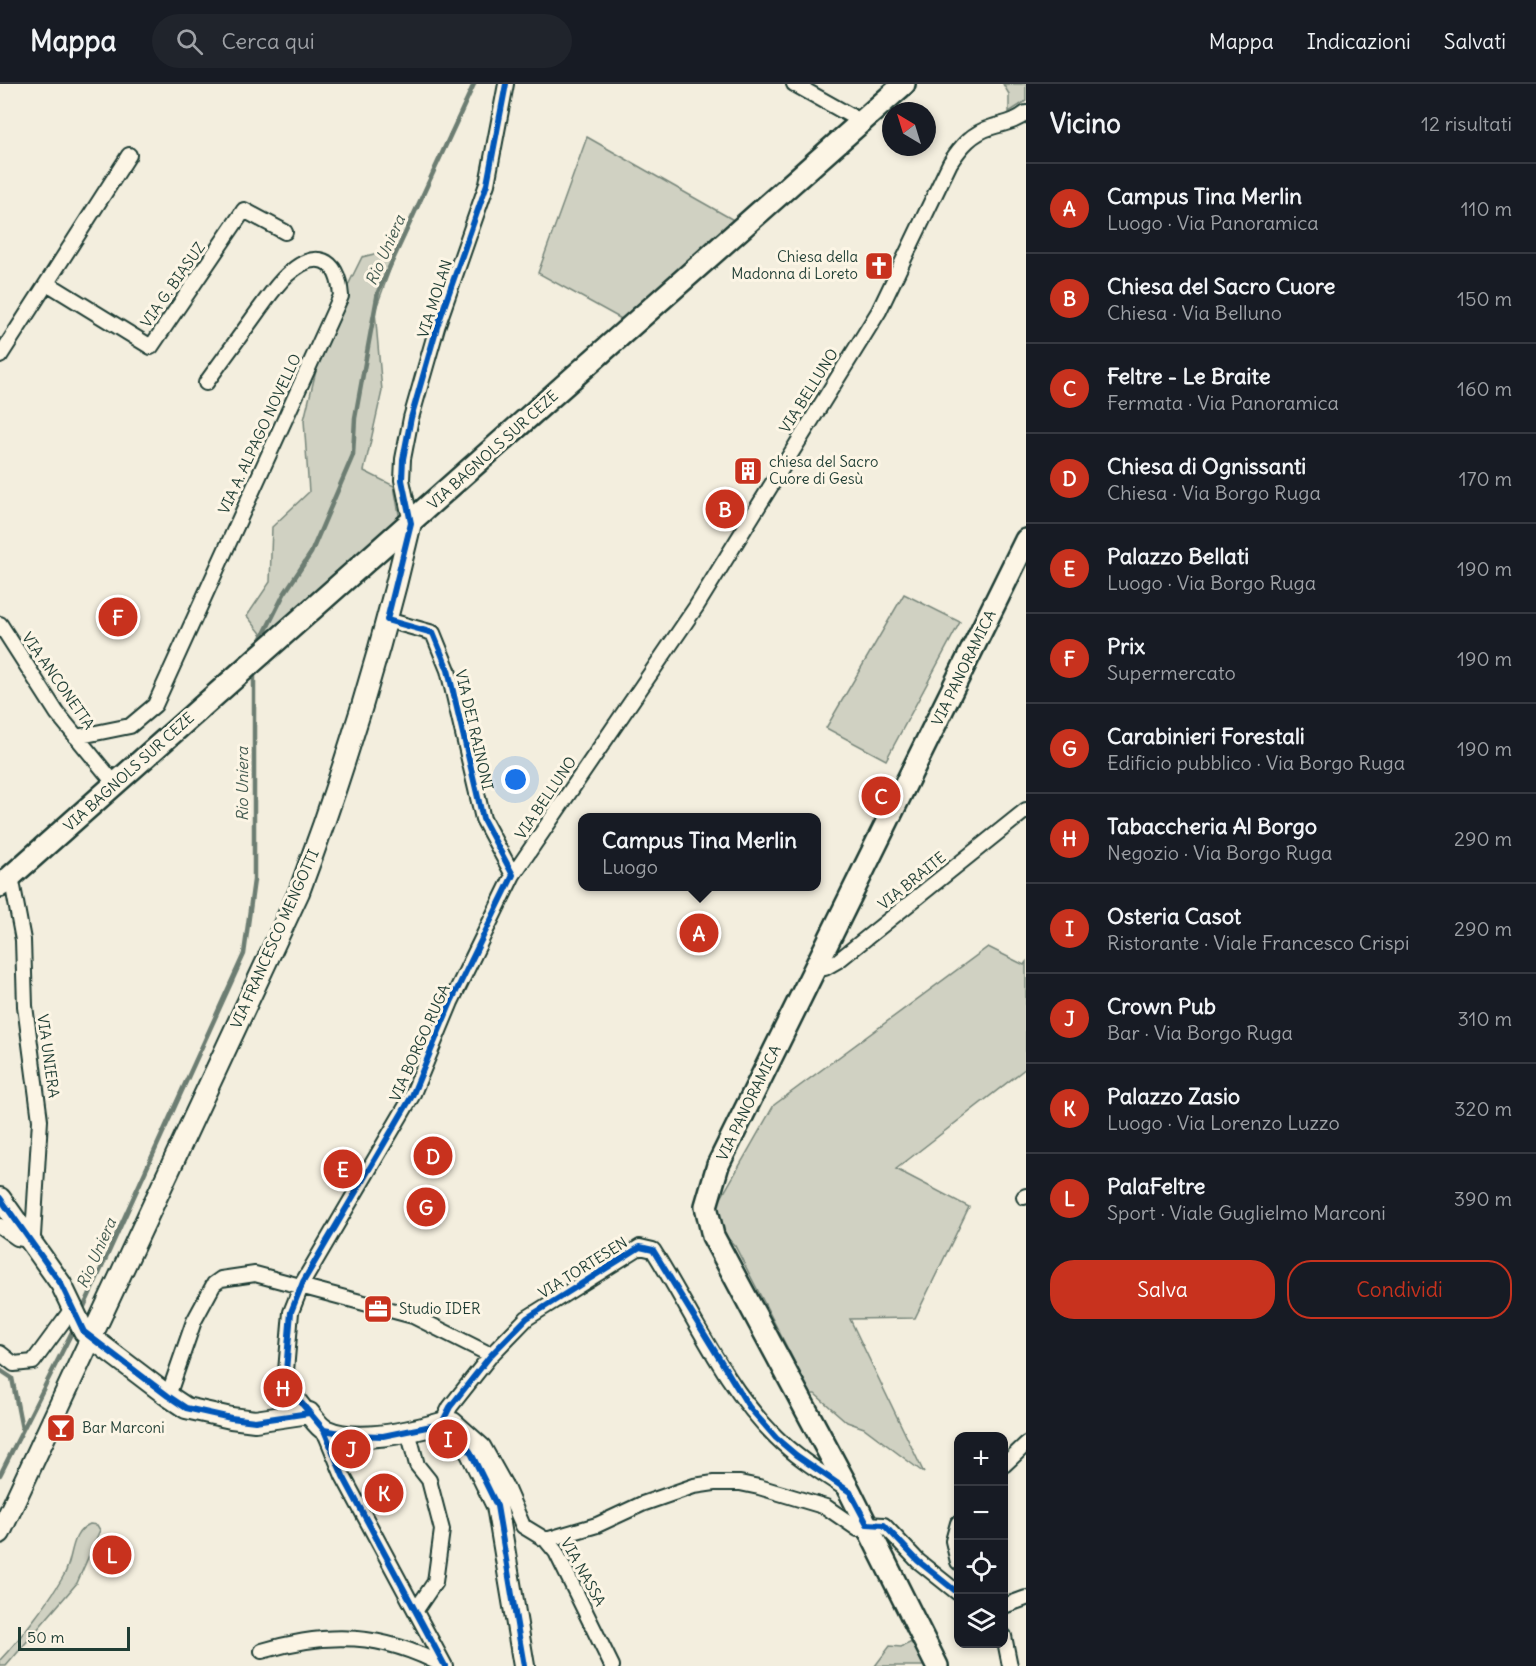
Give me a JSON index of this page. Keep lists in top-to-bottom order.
{
  "streets": {
    "main road": ["VIA BAGNOLS SUR CEZE", "VIA PANORAMICA"],
    "street": [
      "VIA G. BIASUZ",
      "VIA MOLAN",
      "VIA BELLUNO",
      "VIA A. ALPAGO NOVELLO",
      "VIA ANCONETTA",
      "VIA DEI RAINONI",
      "VIA BRAITE",
      "VIA FRANCESCO MENGOTTI",
      "VIA BORGO RUGA",
      "VIA UNIERA",
      "VIA TORTESEN",
      "VIA NASSA"
    ]
  },
  "crossings": [
    ["VIA MOLAN", "VIA BAGNOLS SUR CEZE"],
    ["VIA MOLAN", "VIA FRANCESCO MENGOTTI"],
    ["VIA BELLUNO", "VIA DEI RAINONI"],
    ["VIA BELLUNO", "VIA BORGO RUGA"],
    ["VIA A. ALPAGO NOVELLO", "VIA ANCONETTA"],
    ["VIA BAGNOLS SUR CEZE", "VIA ANCONETTA"],
    ["VIA BAGNOLS SUR CEZE", "VIA FRANCESCO MENGOTTI"],
    ["VIA BAGNOLS SUR CEZE", "VIA UNIERA"],
    ["VIA PANORAMICA", "VIA BRAITE"],
    ["VIA PANORAMICA", "VIA TORTESEN"],
    ["VIA DEI RAINONI", "VIA FRANCESCO MENGOTTI"],
    ["VIA DEI RAINONI", "VIA BORGO RUGA"],
    ["VIA TORTESEN", "VIA NASSA"]
  ],
  "water": ["Rio Uniera"],
  "places": {
    "church": ["Chiesa della Madonna di Loreto"],
    "building": ["chiesa del Sacro Cuore di Gesù"],
    "office": ["Studio IDER"],
    "bar": ["Bar Marconi"]
  },
  "scale_bar": "50 m",
  "north": "top left",
  "page": {
    "header": "Mappa",
    "search": "Cerca qui",
    "nav": ["Mappa", "Indicazioni", "Salvati"],
    "heading": ["Vicino", "12 risultati"],
    "list": [
      {
        "mark": "A",
        "name": "Campus Tina Merlin",
        "note": "Luogo · Via Panoramica",
        "value": "110 m"
      },
      {
        "mark": "B",
        "name": "Chiesa del Sacro Cuore",
        "note": "Chiesa · Via Belluno",
        "value": "150 m"
      },
      {
        "mark": "C",
        "name": "Feltre - Le Braite",
        "note": "Fermata · Via Panoramica",
        "value": "160 m"
      },
      {
        "mark": "D",
        "name": "Chiesa di Ognissanti",
        "note": "Chiesa · Via Borgo Ruga",
        "value": "170 m"
      },
      {
        "mark": "E",
        "name": "Palazzo Bellati",
        "note": "Luogo · Via Borgo Ruga",
        "value": "190 m"
      },
      {
        "mark": "F",
        "name": "Prix",
        "note": "Supermercato",
        "value": "190 m"
      },
      {
        "mark": "G",
        "name": "Carabinieri Forestali",
        "note": "Edificio pubblico · Via Borgo Ruga",
        "value": "190 m"
      },
      {
        "mark": "H",
        "name": "Tabaccheria Al Borgo",
        "note": "Negozio · Via Borgo Ruga",
        "value": "290 m"
      },
      {
        "mark": "I",
        "name": "Osteria Casot",
        "note": "Ristorante · Viale Francesco Crispi",
        "value": "290 m"
      },
      {
        "mark": "J",
        "name": "Crown Pub",
        "note": "Bar · Via Borgo Ruga",
        "value": "310 m"
      },
      {
        "mark": "K",
        "name": "Palazzo Zasio",
        "note": "Luogo · Via Lorenzo Luzzo",
        "value": "320 m"
      },
      {
        "mark": "L",
        "name": "PalaFeltre",
        "note": "Sport · Viale Guglielmo Marconi",
        "value": "390 m"
      }
    ],
    "pins": [
      "B",
      "F",
      "C",
      "A",
      "D",
      "E",
      "G",
      "H",
      "I",
      "J",
      "K",
      "L"
    ],
    "popup": ["Campus Tina Merlin", "Luogo"],
    "buttons": ["Salva", "Condividi"],
    "map_buttons": ["+", "−"],
    "scale": "50 m"
  }
}
